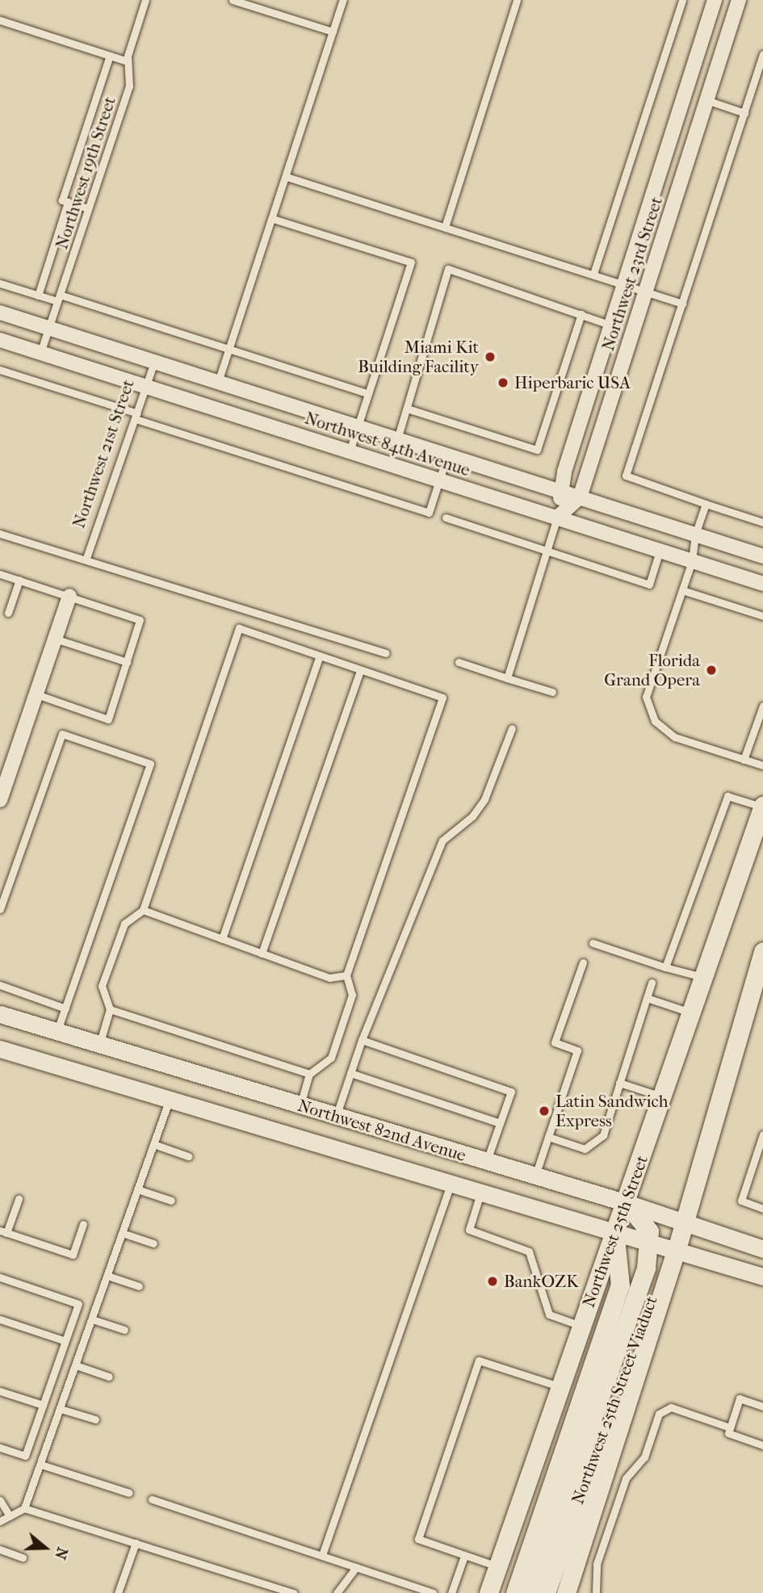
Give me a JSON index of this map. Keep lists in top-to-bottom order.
{
  "streets": {
    "main road": ["Northwest 25th Street", "Northwest 25th Street Viaduct"],
    "street": ["Northwest 23rd Street", "Northwest 84th Avenue", "Northwest 82nd Avenue"],
    "lane": ["Northwest 19th Street", "Northwest 21st Street"]
  },
  "crossings": [
    ["Northwest 19th Street", "Northwest 84th Avenue"],
    ["Northwest 23rd Street", "Northwest 84th Avenue"],
    ["Northwest 84th Avenue", "Northwest 21st Street"],
    ["Northwest 82nd Avenue", "Northwest 25th Street"],
    ["Northwest 82nd Avenue", "Northwest 25th Street Viaduct"],
    ["Northwest 25th Street", "Northwest 25th Street Viaduct"]
  ],
  "places": [
    "Miami Kit Building Facility",
    "Hiperbaric USA",
    "Florida Grand Opera",
    "Latin Sandwich Express",
    "BankOZK"
  ],
  "north": "right"
}
